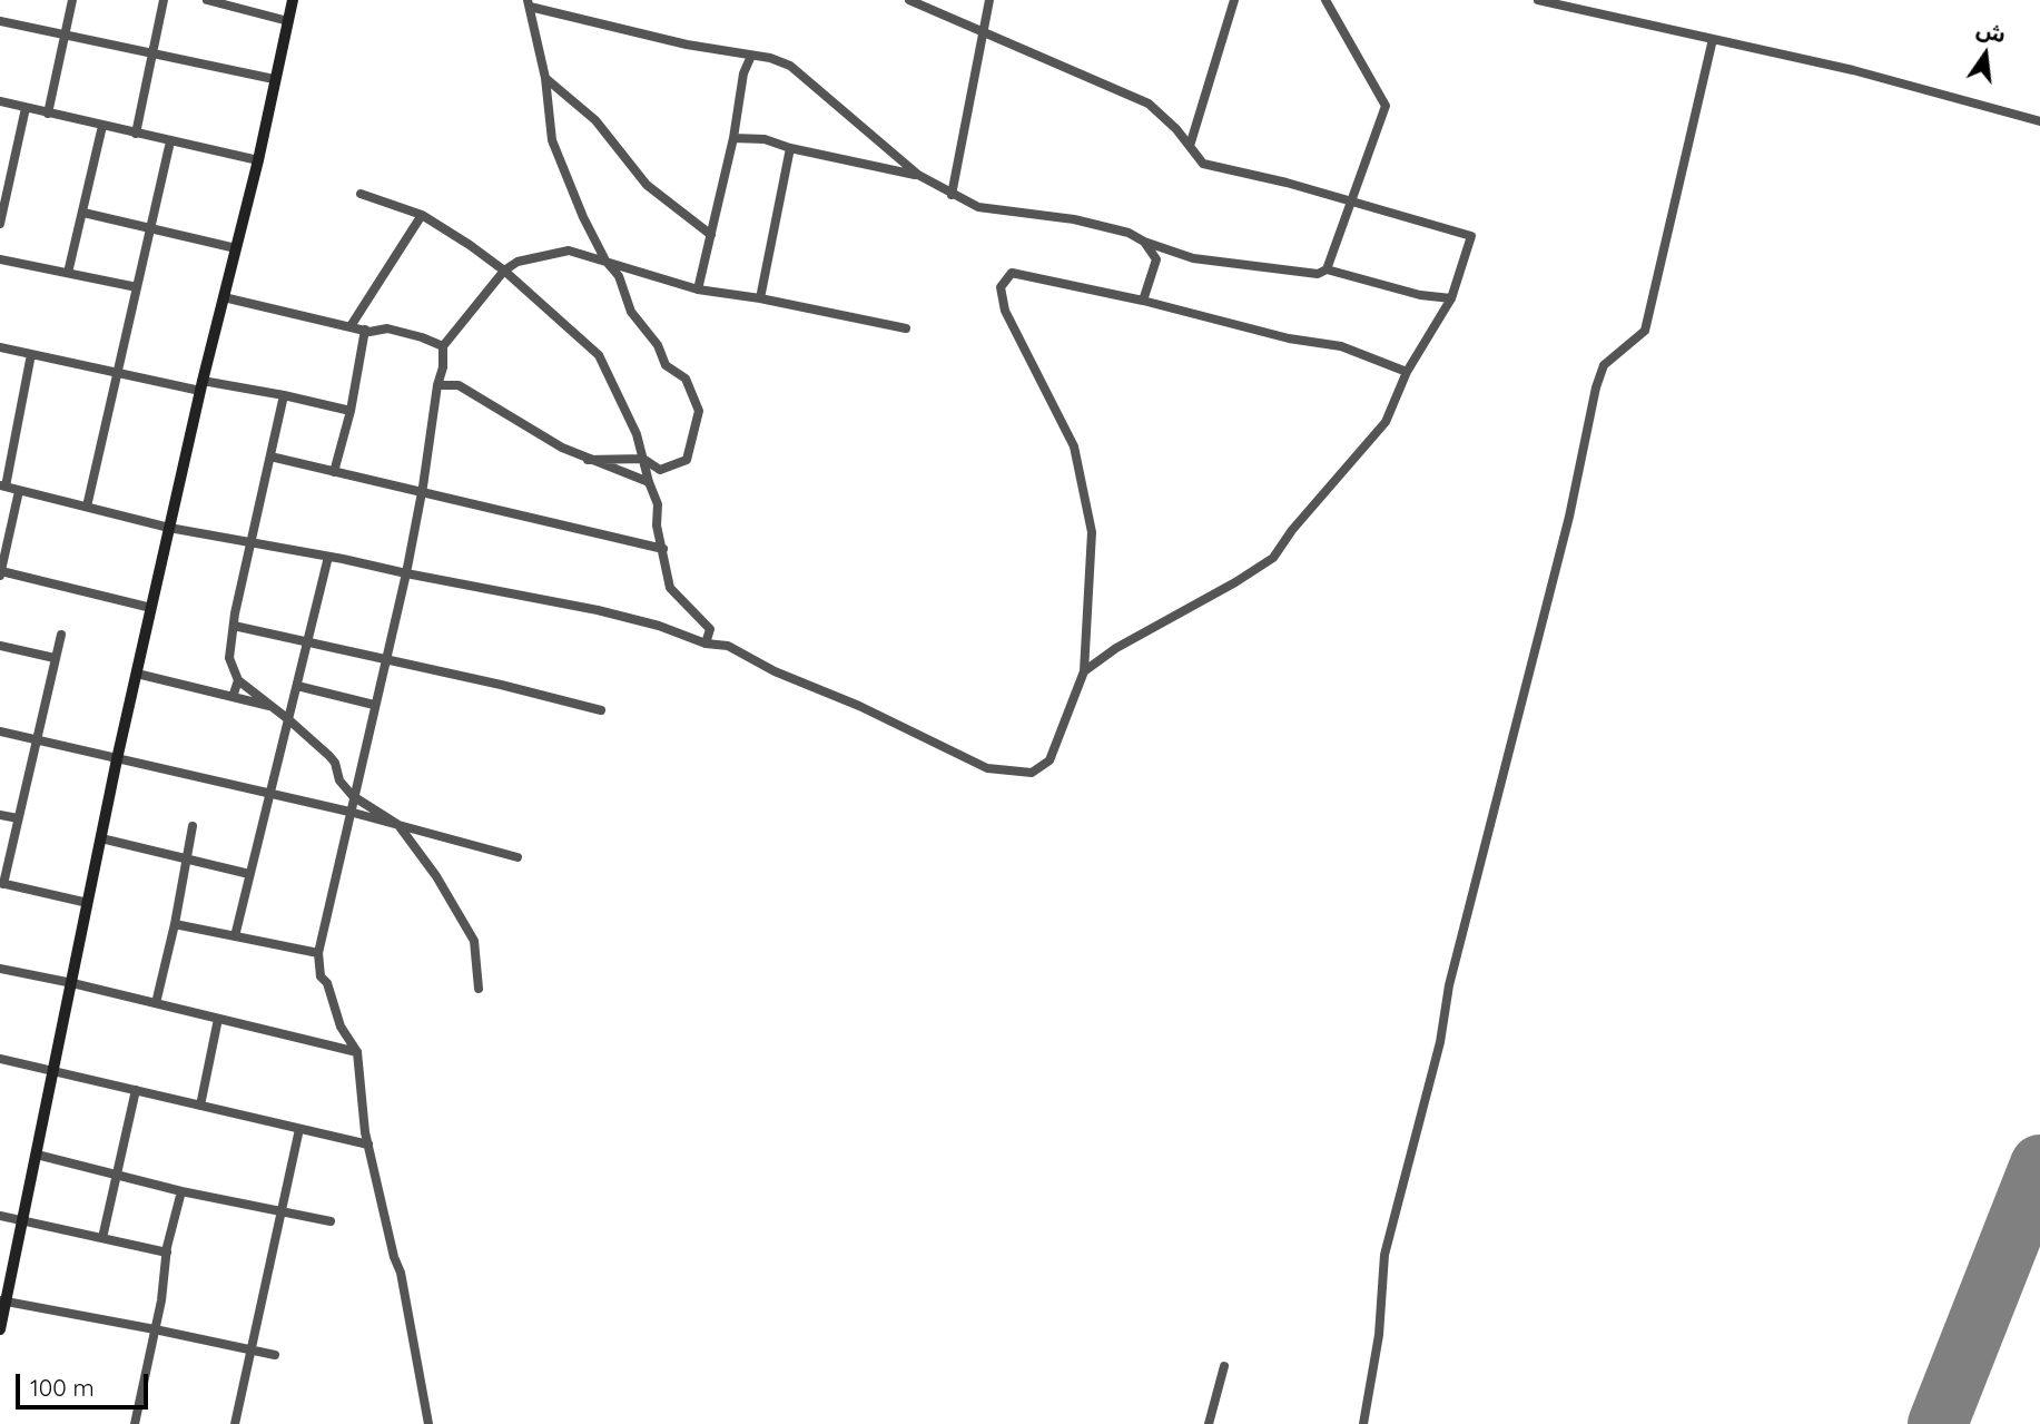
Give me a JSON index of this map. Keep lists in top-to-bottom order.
{
  "scale_bar": "100 m",
  "north": "top"
}
